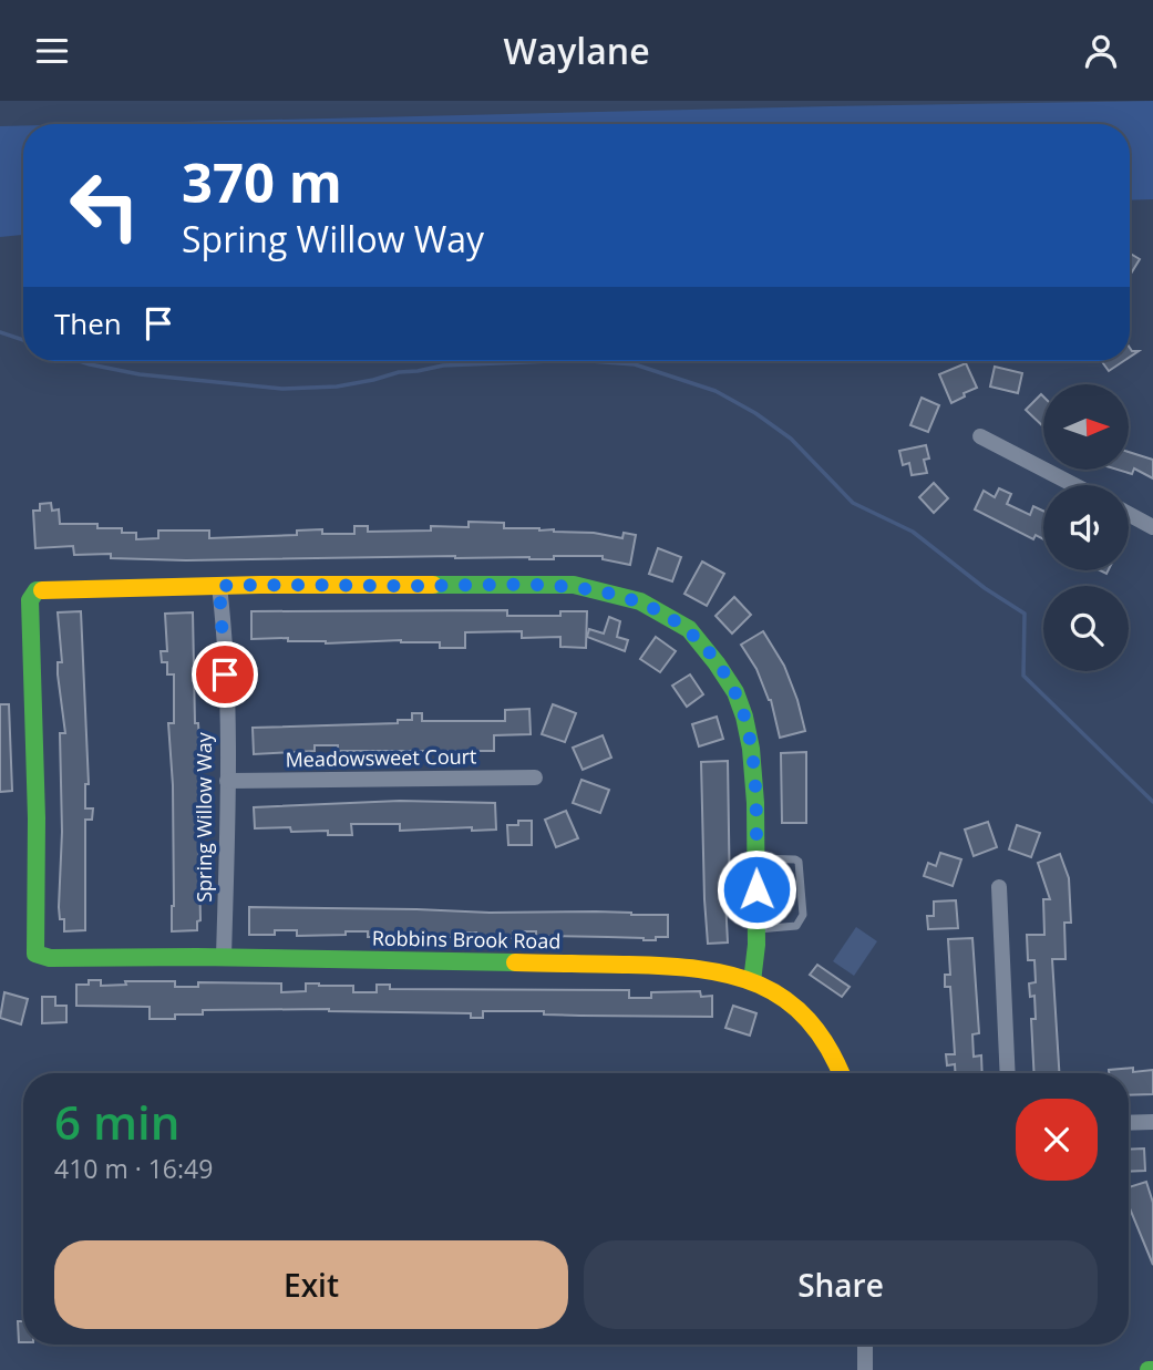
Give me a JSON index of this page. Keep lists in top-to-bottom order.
{
  "streets": {
    "street": ["Meadowsweet Court", "Spring Willow Way", "Robbins Brook Road"]
  },
  "crossings": [
    ["Meadowsweet Court", "Spring Willow Way"],
    ["Spring Willow Way", "Robbins Brook Road"]
  ],
  "north": "right",
  "page": {
    "header": "Waylane",
    "turn": ["370 m", "Spring Willow Way"],
    "then": "Then",
    "heading": ["6 min", "410 m · 16:49"],
    "buttons": ["Exit", "Share"]
  }
}
